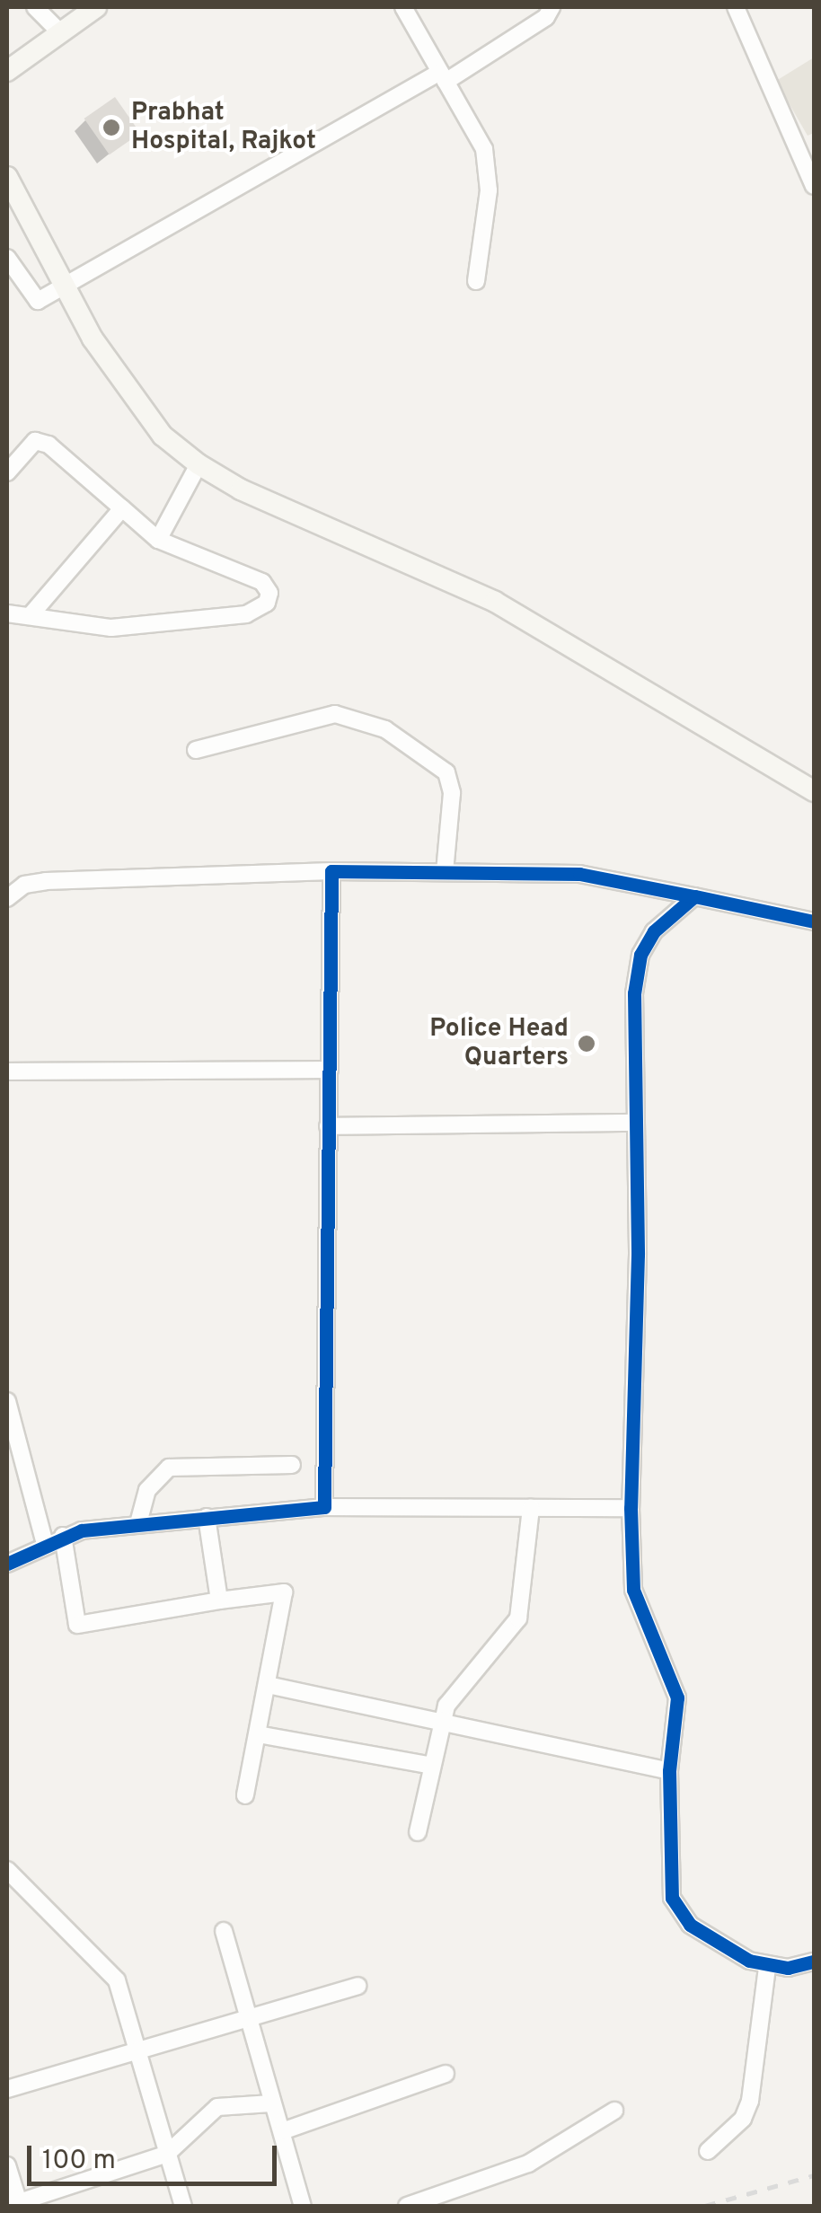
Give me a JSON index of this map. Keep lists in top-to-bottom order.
{
  "places": ["Prabhat Hospital, Rajkot", "Police Head Quarters"],
  "scale_bar": "100 m"
}
